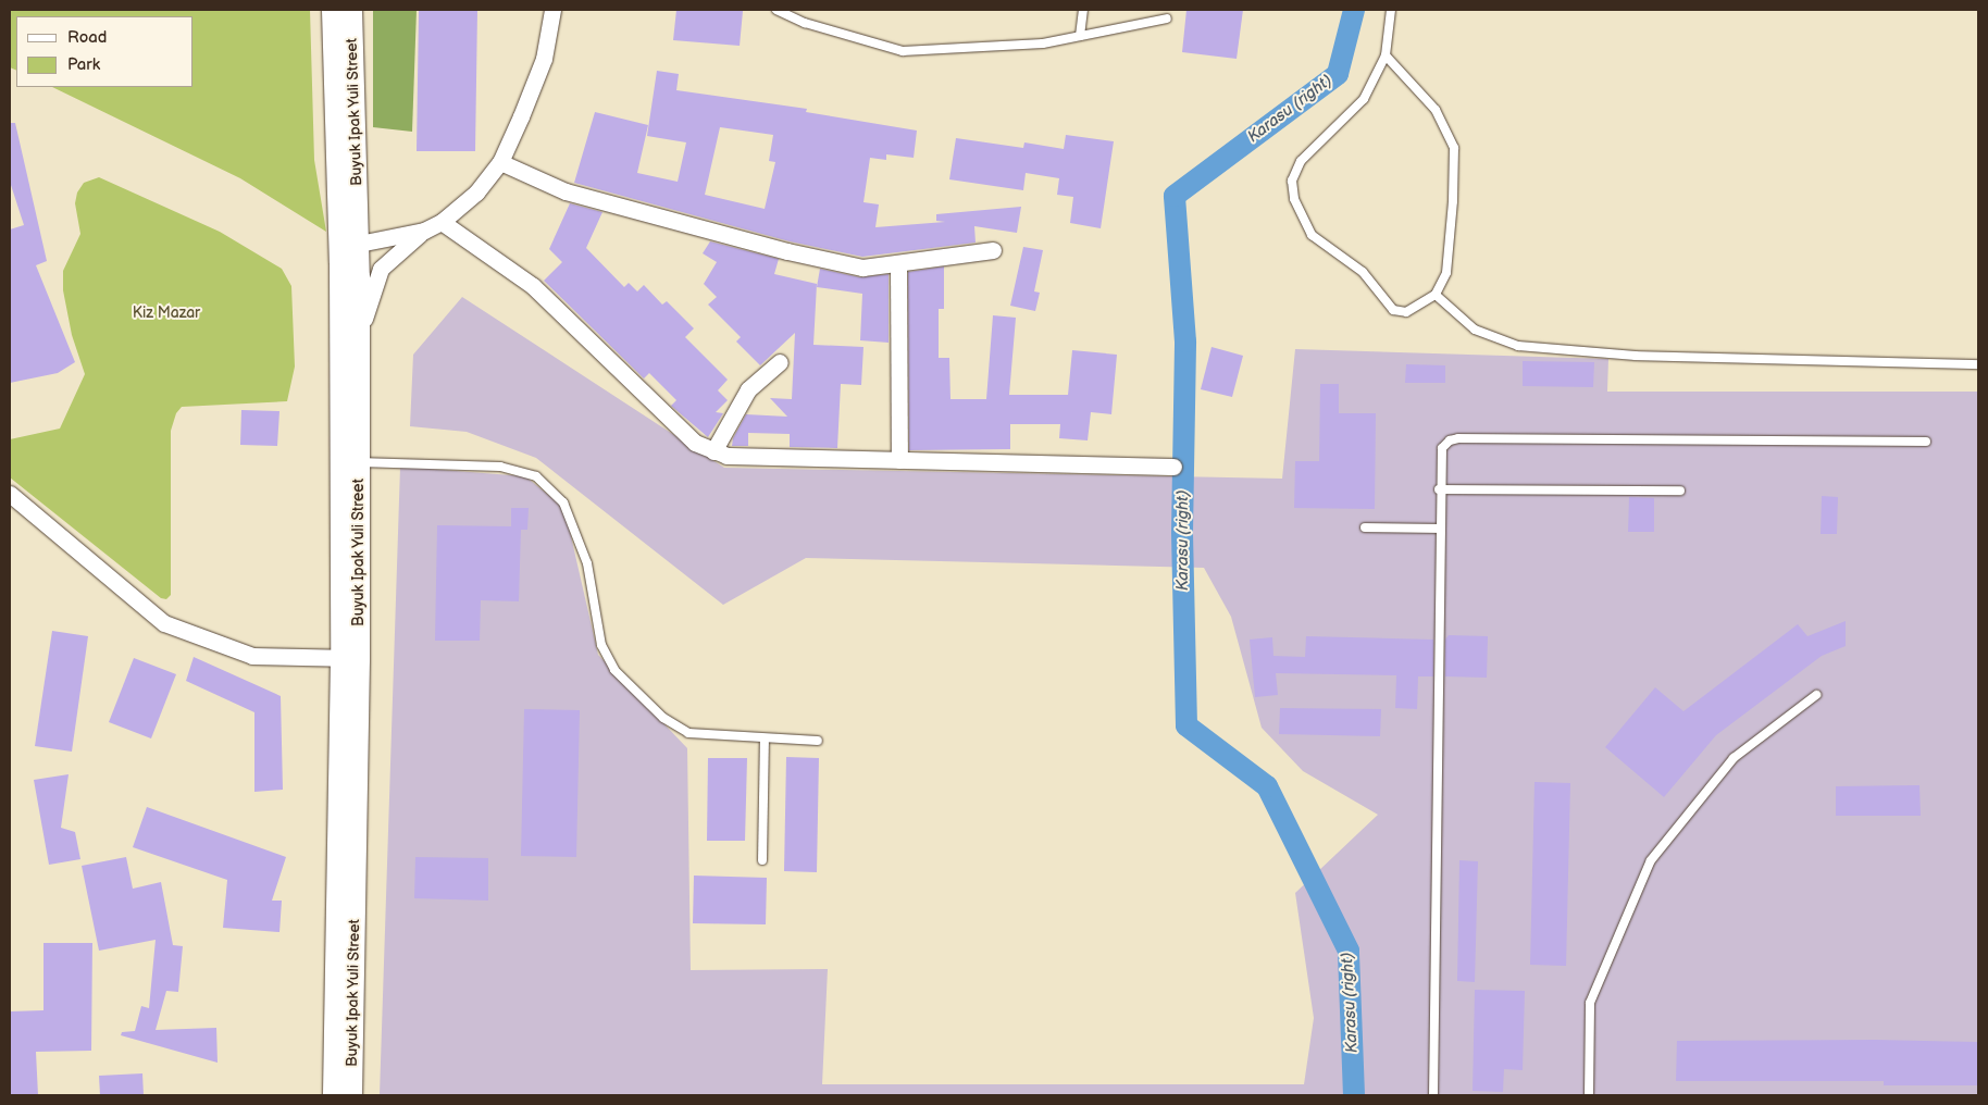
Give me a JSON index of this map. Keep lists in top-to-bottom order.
{
  "streets": {
    "street": ["Buyuk Ipak Yuli Street"]
  },
  "water": ["Karasu (right)"],
  "parks": ["Kiz Mazar"],
  "legend": ["Road", "Park"]
}
